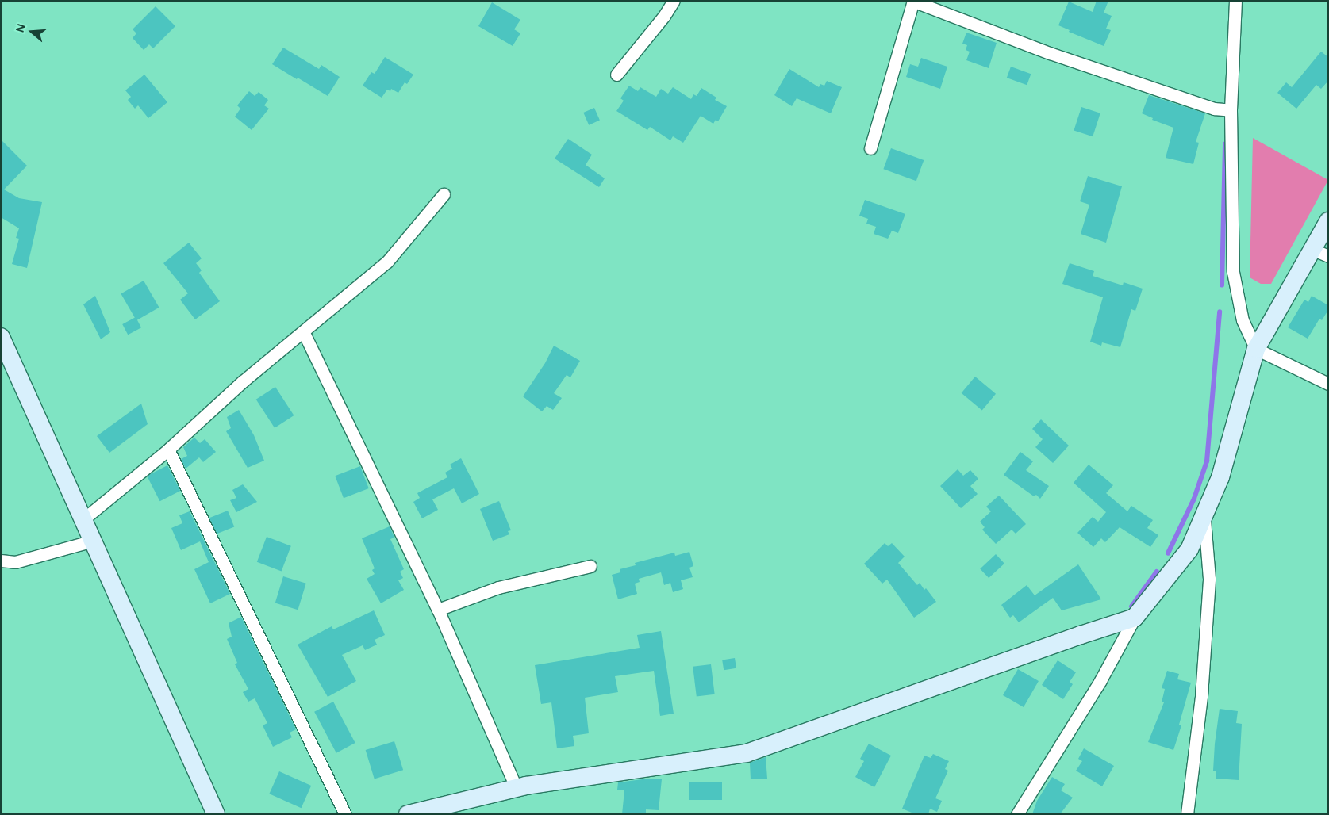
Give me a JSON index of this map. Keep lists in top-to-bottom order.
{
  "north": "left"
}
